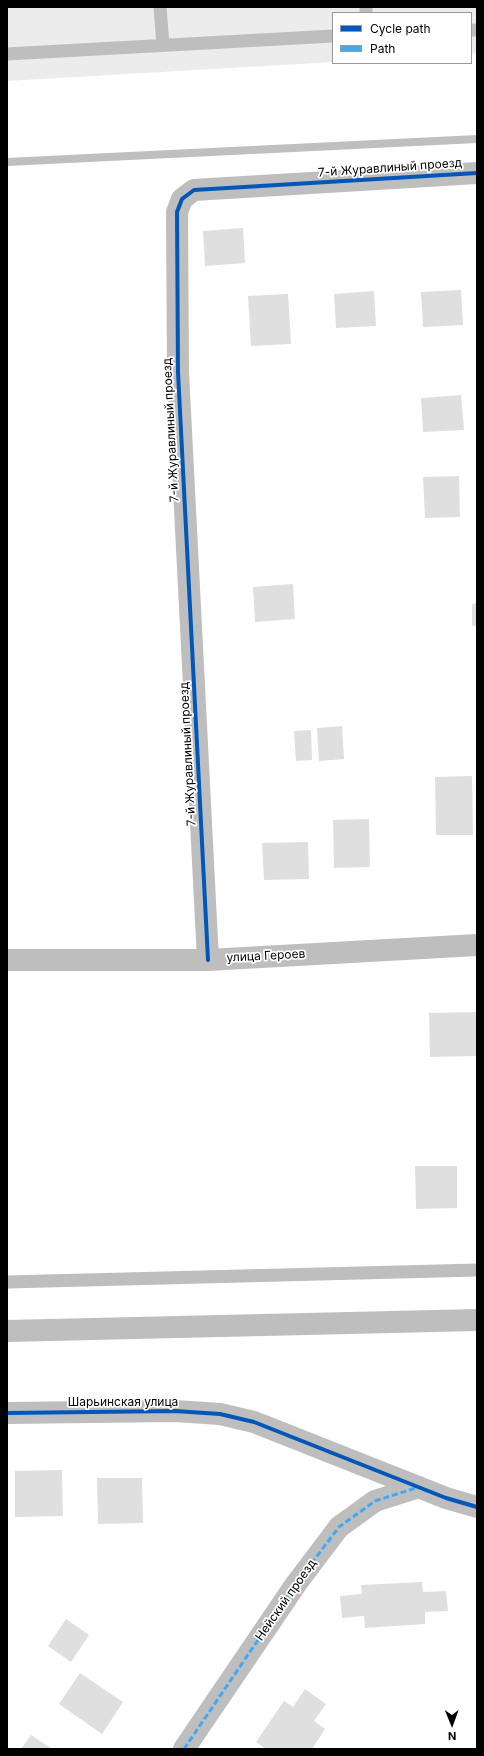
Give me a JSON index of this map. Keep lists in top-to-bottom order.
{
  "streets": {
    "street": [
      "7-й Журавлиный проезд",
      "улица Героев",
      "Шарьинская улица",
      "Нейский проезд"
    ]
  },
  "crossings": [
    ["7-й Журавлиный проезд", "улица Героев"],
    ["Шарьинская улица", "Нейский проезд"]
  ],
  "legend": ["Cycle path", "Path"],
  "north": "bottom"
}
